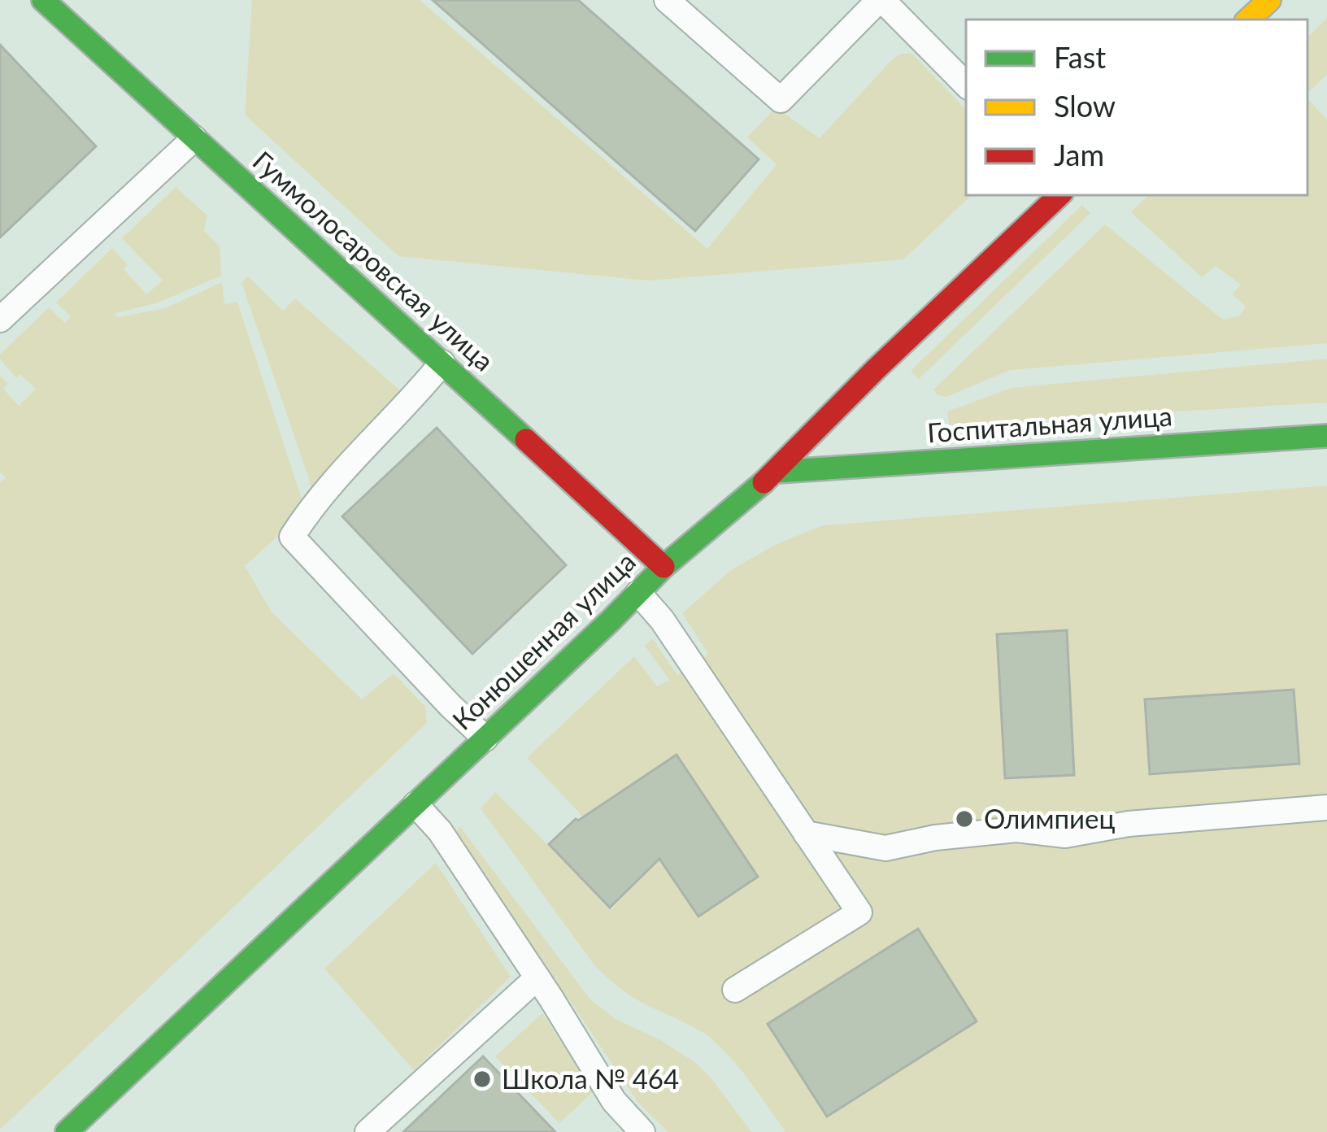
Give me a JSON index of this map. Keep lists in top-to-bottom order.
{
  "streets": {
    "street": ["Гуммолосаровская улица", "Госпитальная улица", "Конюшенная улица"]
  },
  "crossings": [
    ["Гуммолосаровская улица", "Конюшенная улица"],
    ["Госпитальная улица", "Конюшенная улица"]
  ],
  "places": ["Олимпиец", "Школа № 464"],
  "legend": ["Fast", "Slow", "Jam"]
}
